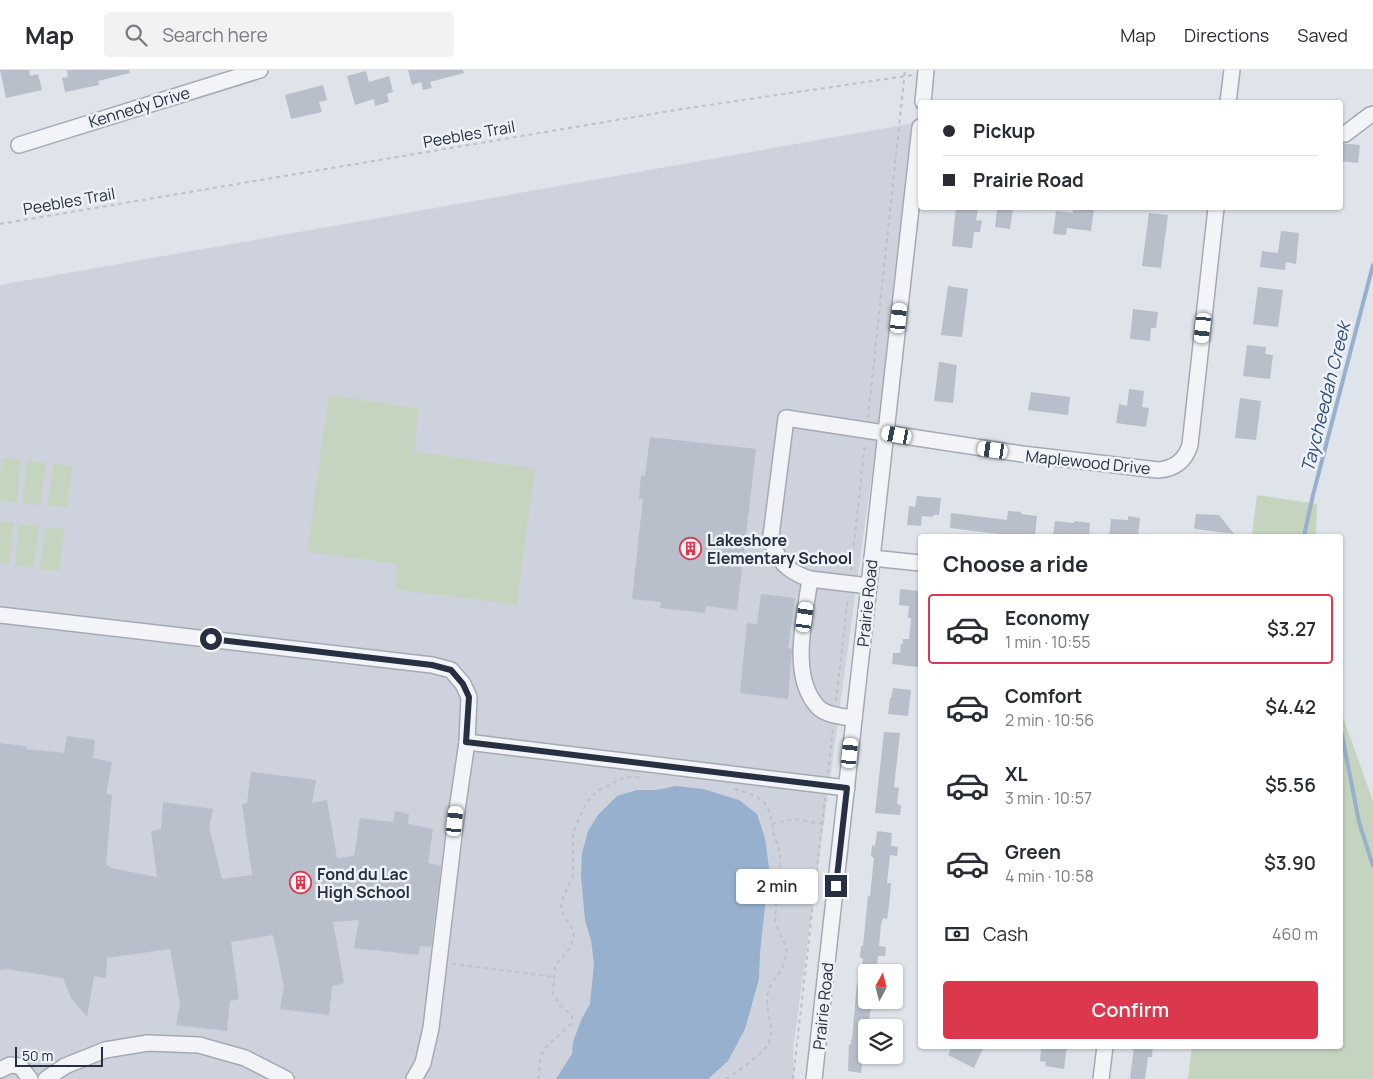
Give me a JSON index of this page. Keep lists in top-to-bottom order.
{
  "streets": {
    "street": ["Kennedy Drive", "Maplewood Drive", "Prairie Road"],
    "path": ["Peebles Trail"]
  },
  "crossings": [
    ["Maplewood Drive", "Prairie Road"]
  ],
  "water": ["Taycheedah Creek"],
  "places": {
    "building": ["Lakeshore Elementary School", "Fond du Lac High School"]
  },
  "scale_bar": "50 m",
  "north": "top",
  "page": {
    "header": "Map",
    "search": "Search here",
    "nav": ["Map", "Directions", "Saved"],
    "banner": ["Pickup", "Prairie Road"],
    "heading": "Choose a ride",
    "list": [
      {
        "name": "Economy",
        "note": "1 min · 10:55",
        "value": "$3.27"
      },
      {
        "name": "Comfort",
        "note": "2 min · 10:56",
        "value": "$4.42"
      },
      {
        "name": "XL",
        "note": "3 min · 10:57",
        "value": "$5.56"
      },
      {
        "name": "Green",
        "note": "4 min · 10:58",
        "value": "$3.90"
      }
    ],
    "bubble": "2 min",
    "pay": ["Cash", "460 m"],
    "buttons": "Confirm",
    "scale": "50 m"
  }
}
